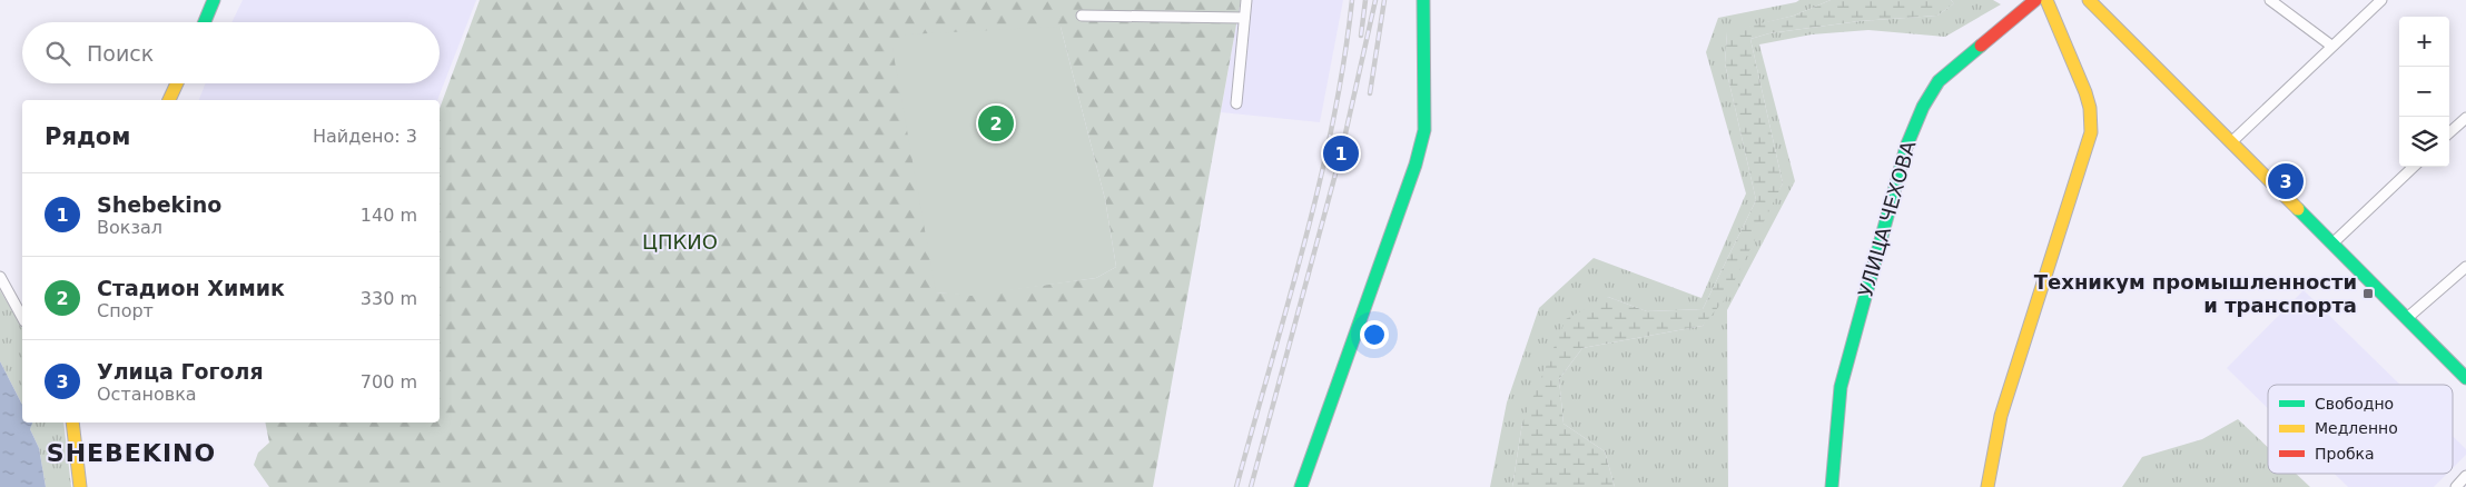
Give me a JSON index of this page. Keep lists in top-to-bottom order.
{
  "streets": {
    "street": ["УЛИЦА ЧЕХОВА"]
  },
  "districts": ["SHEBEKINO"],
  "parks": ["ЦПКИО"],
  "places": {
    "transit": ["Техникум промышленности и транспорта"]
  },
  "legend": ["Свободно", "Медленно", "Пробка"],
  "page": {
    "map_buttons": ["+", "−"],
    "search": "Поиск",
    "heading": ["Рядом", "Найдено: 3"],
    "pins": ["2", "1", "3"],
    "list": [
      {
        "mark": "1",
        "name": "Shebekino",
        "note": "Вокзал",
        "value": "140 m"
      },
      {
        "mark": "2",
        "name": "Стадион Химик",
        "note": "Спорт",
        "value": "330 m"
      },
      {
        "mark": "3",
        "name": "Улица Гоголя",
        "note": "Остановка",
        "value": "700 m"
      }
    ]
  }
}
